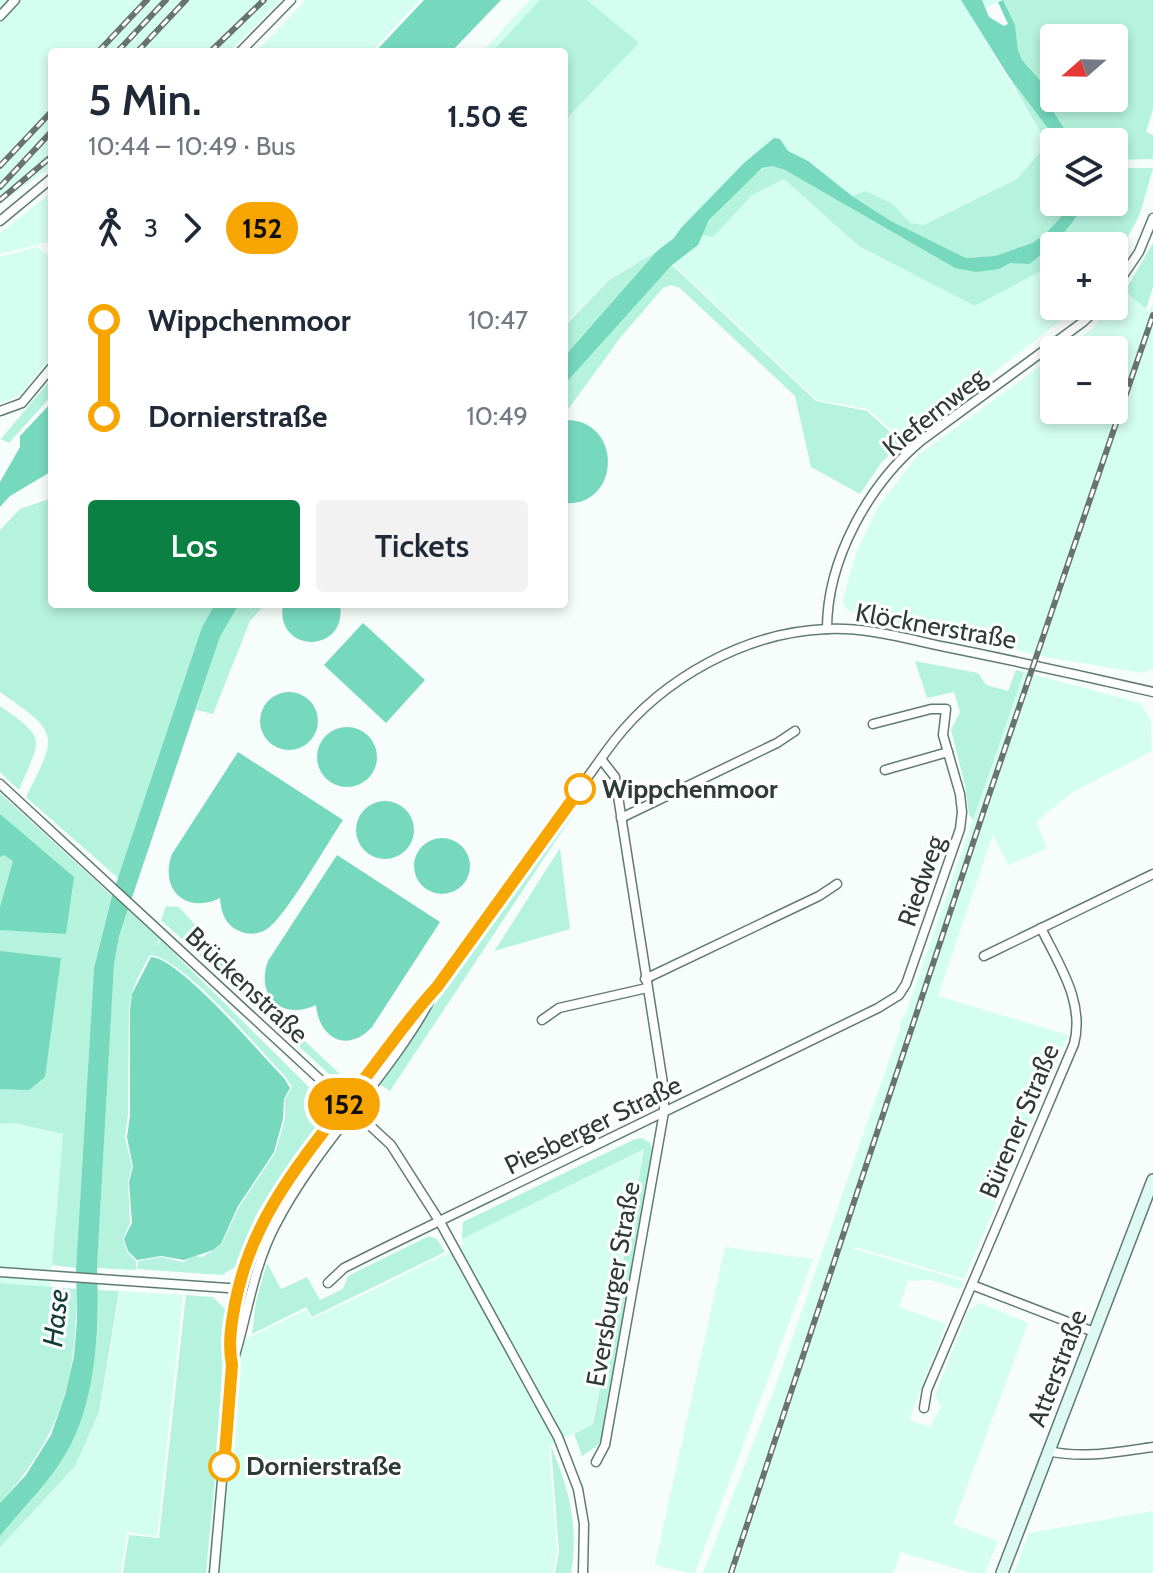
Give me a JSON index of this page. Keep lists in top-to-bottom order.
{
  "streets": {
    "street": [
      "Kiefernweg",
      "Klöcknerstraße",
      "Riedweg",
      "Brückenstraße",
      "Bürener Straße",
      "Piesberger Straße",
      "Eversburger Straße",
      "Atterstraße"
    ]
  },
  "crossings": [
    ["Kiefernweg", "Klöcknerstraße"],
    ["Klöcknerstraße", "Brückenstraße"],
    ["Riedweg", "Piesberger Straße"],
    ["Brückenstraße", "Piesberger Straße"],
    ["Piesberger Straße", "Eversburger Straße"]
  ],
  "water": ["Hase"],
  "places": ["Wippchenmoor", "Dornierstraße"],
  "lines": ["bus line 152"],
  "north": "left",
  "page": {
    "on_map": "152",
    "map_buttons": ["+", "−"],
    "heading": ["5 Min.", "10:44 – 10:49 · Bus", "1.50 €"],
    "legs": ["3", "152"],
    "list": [
      {
        "name": "Wippchenmoor",
        "value": "10:47"
      },
      {
        "name": "Dornierstraße",
        "value": "10:49"
      }
    ],
    "buttons": ["Los", "Tickets"]
  }
}
